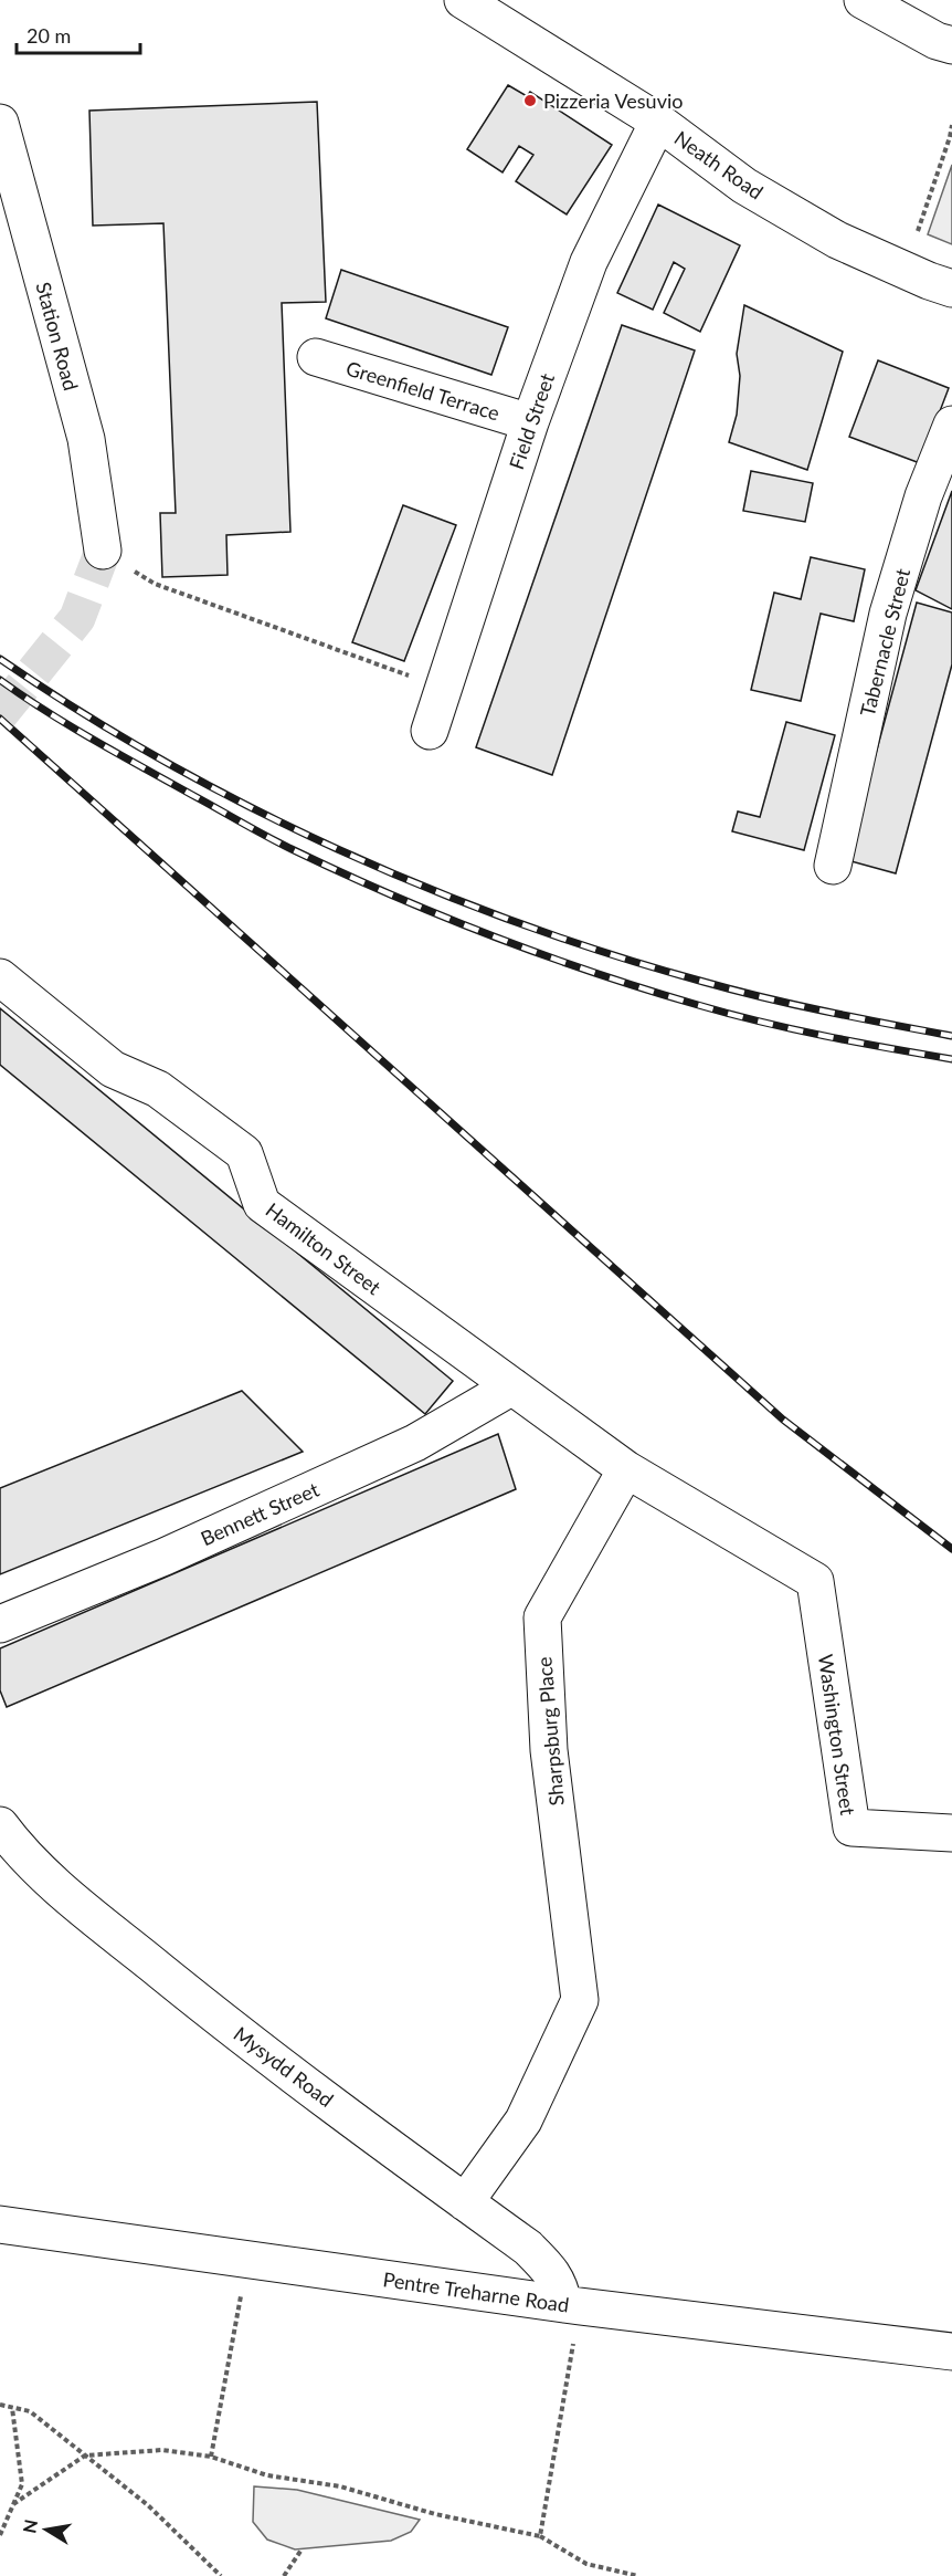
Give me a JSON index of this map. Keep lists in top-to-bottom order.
{
  "streets": {
    "street": [
      "Neath Road",
      "Station Road",
      "Greenfield Terrace",
      "Field Street",
      "Tabernacle Street",
      "Hamilton Street",
      "Bennett Street",
      "Sharpsburg Place",
      "Washington Street",
      "Mysydd Road",
      "Pentre Treharne Road"
    ]
  },
  "crossings": [
    ["Neath Road", "Field Street"],
    ["Greenfield Terrace", "Field Street"],
    ["Hamilton Street", "Bennett Street"],
    ["Hamilton Street", "Sharpsburg Place"],
    ["Hamilton Street", "Washington Street"],
    ["Sharpsburg Place", "Washington Street"],
    ["Sharpsburg Place", "Mysydd Road"],
    ["Mysydd Road", "Pentre Treharne Road"]
  ],
  "places": ["Pizzeria Vesuvio"],
  "scale_bar": "20 m",
  "north": "left"
}
